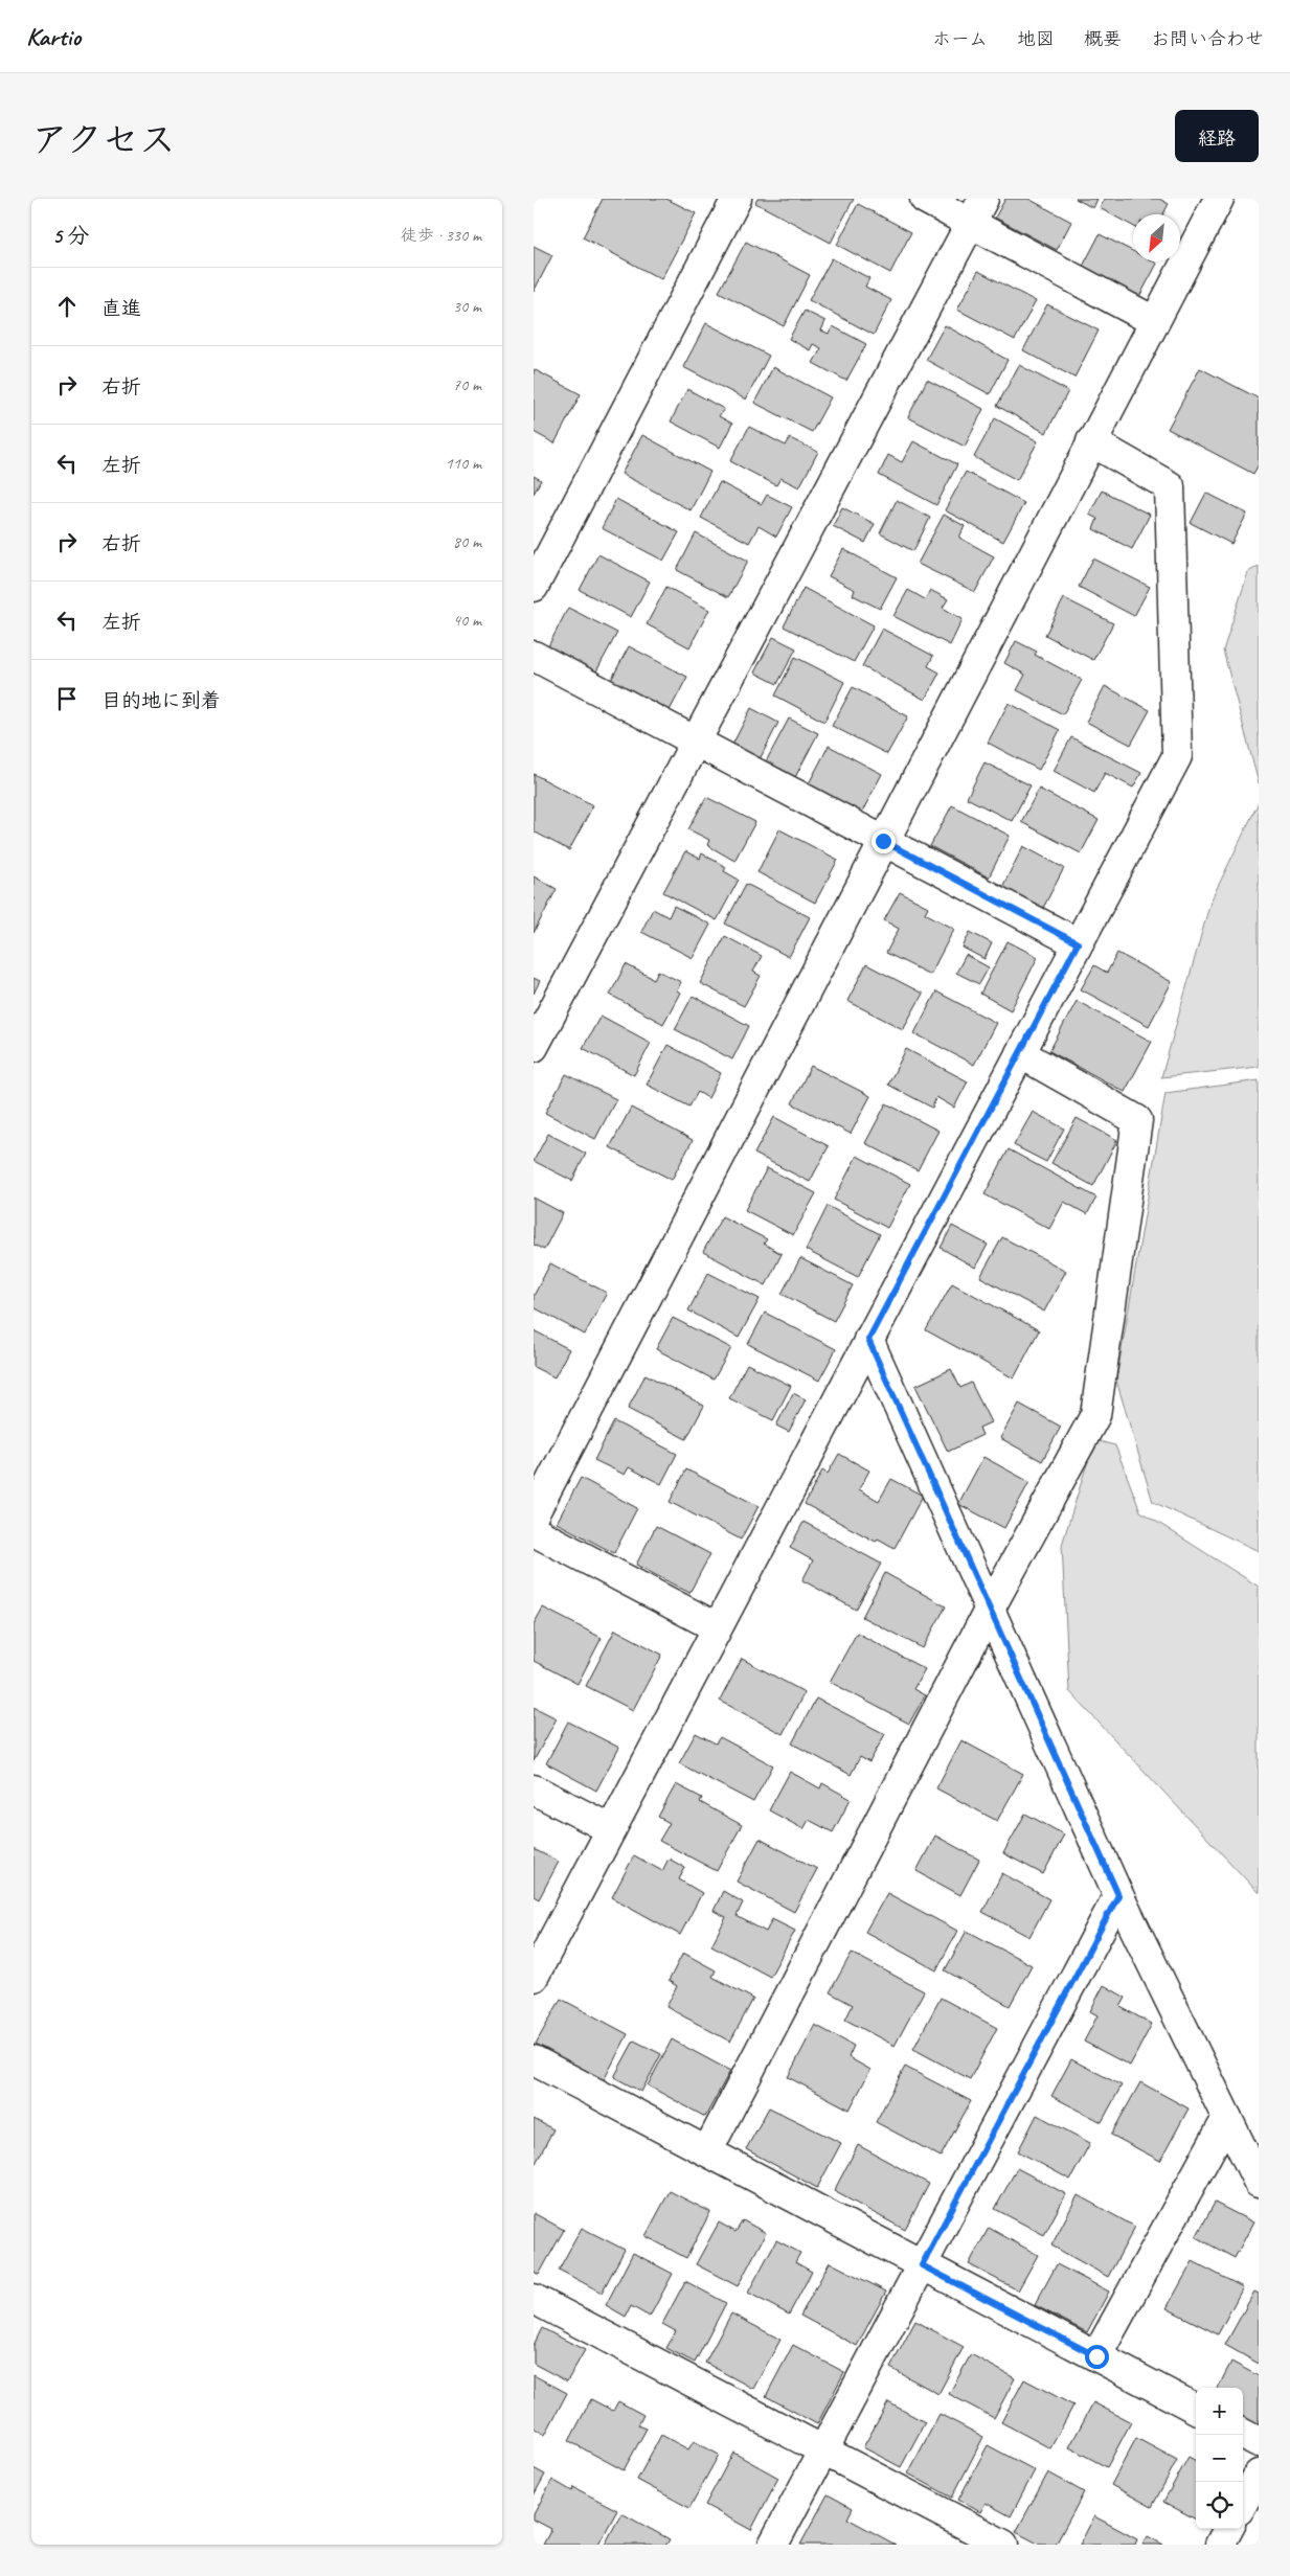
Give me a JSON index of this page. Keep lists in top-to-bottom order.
{
  "north": "bottom left",
  "page": {
    "header": "Kartio",
    "nav": [
      "ホーム",
      "地図",
      "概要",
      "お問い合わせ"
    ],
    "title": "アクセス",
    "buttons": "経路",
    "heading": ["5 分", "徒歩 · 330 m"],
    "list": [
      ["直進", "30 m"],
      ["右折", "70 m"],
      ["左折", "110 m"],
      ["右折", "80 m"],
      ["左折", "40 m"],
      "目的地に到着"
    ],
    "map_buttons": ["+", "−"]
  }
}
